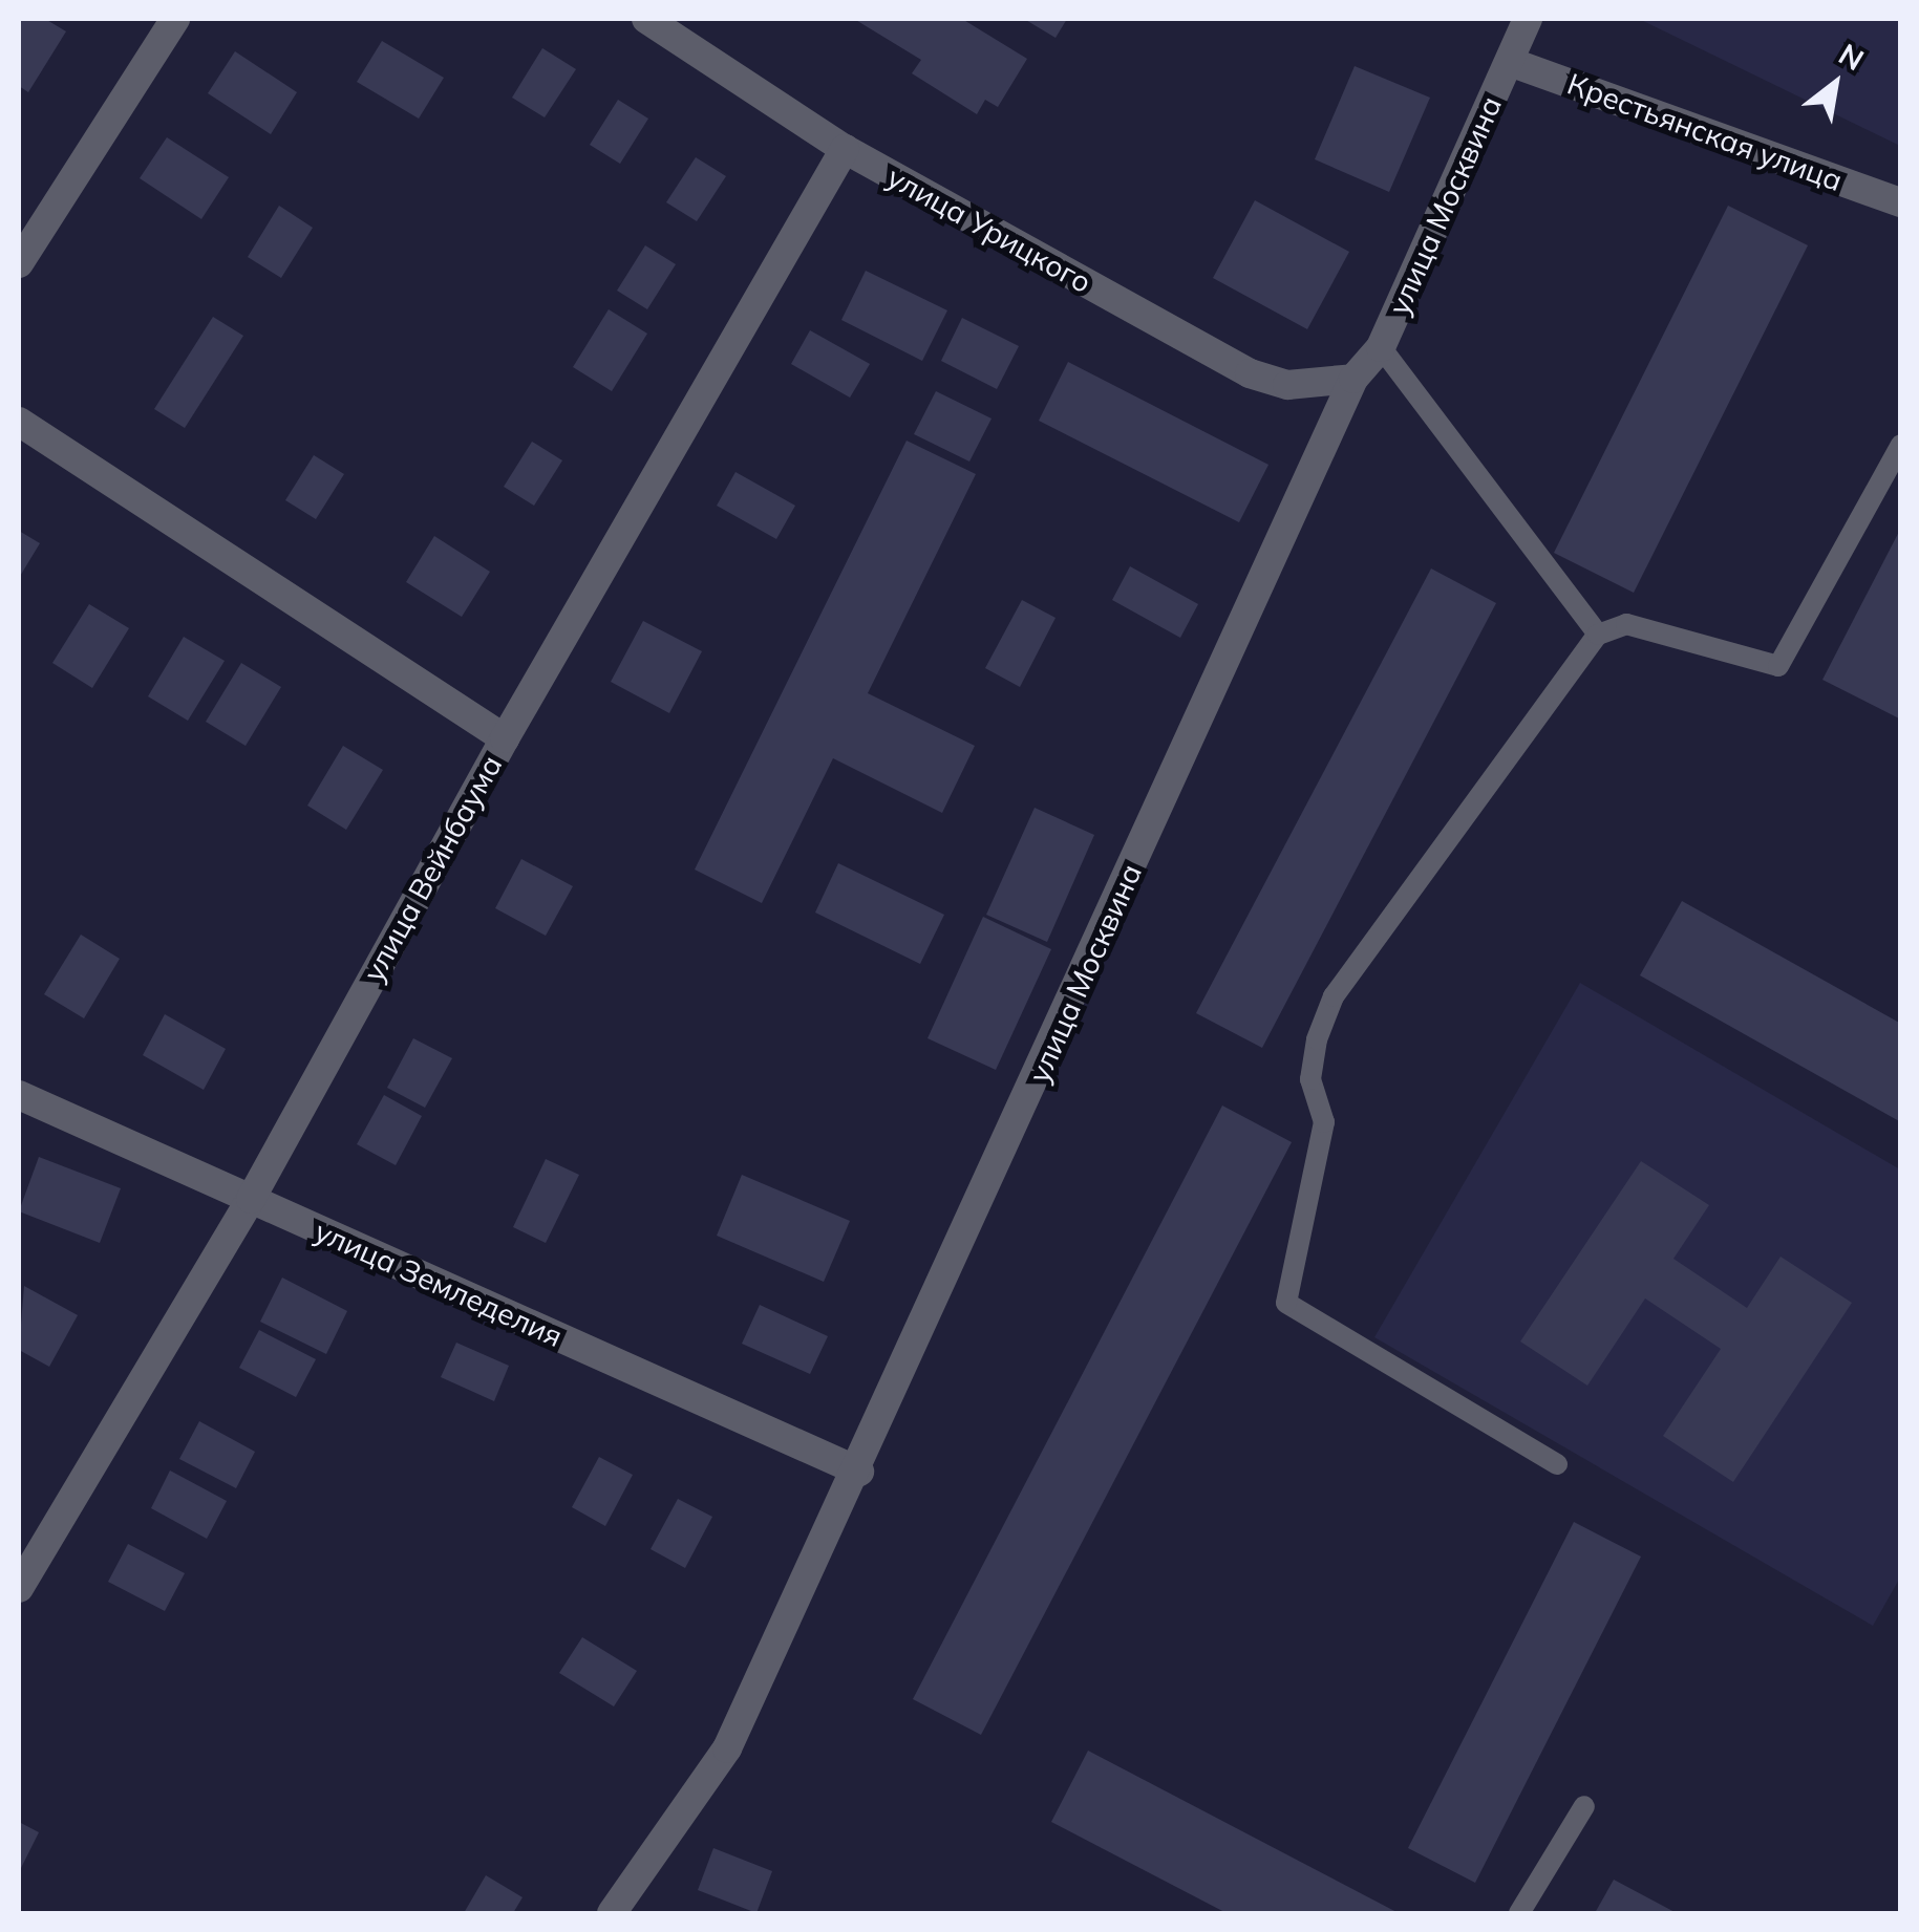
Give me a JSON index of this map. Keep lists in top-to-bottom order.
{
  "streets": {
    "street": [
      "Крестьянская улица",
      "улица Москвина",
      "улица Урицкого",
      "улица Вейнбаума",
      "улица Земледелия"
    ]
  },
  "crossings": [
    ["Крестьянская улица", "улица Москвина"],
    ["улица Москвина", "улица Урицкого"],
    ["улица Москвина", "улица Земледелия"],
    ["улица Урицкого", "улица Вейнбаума"],
    ["улица Вейнбаума", "улица Земледелия"]
  ],
  "north": "top right"
}
